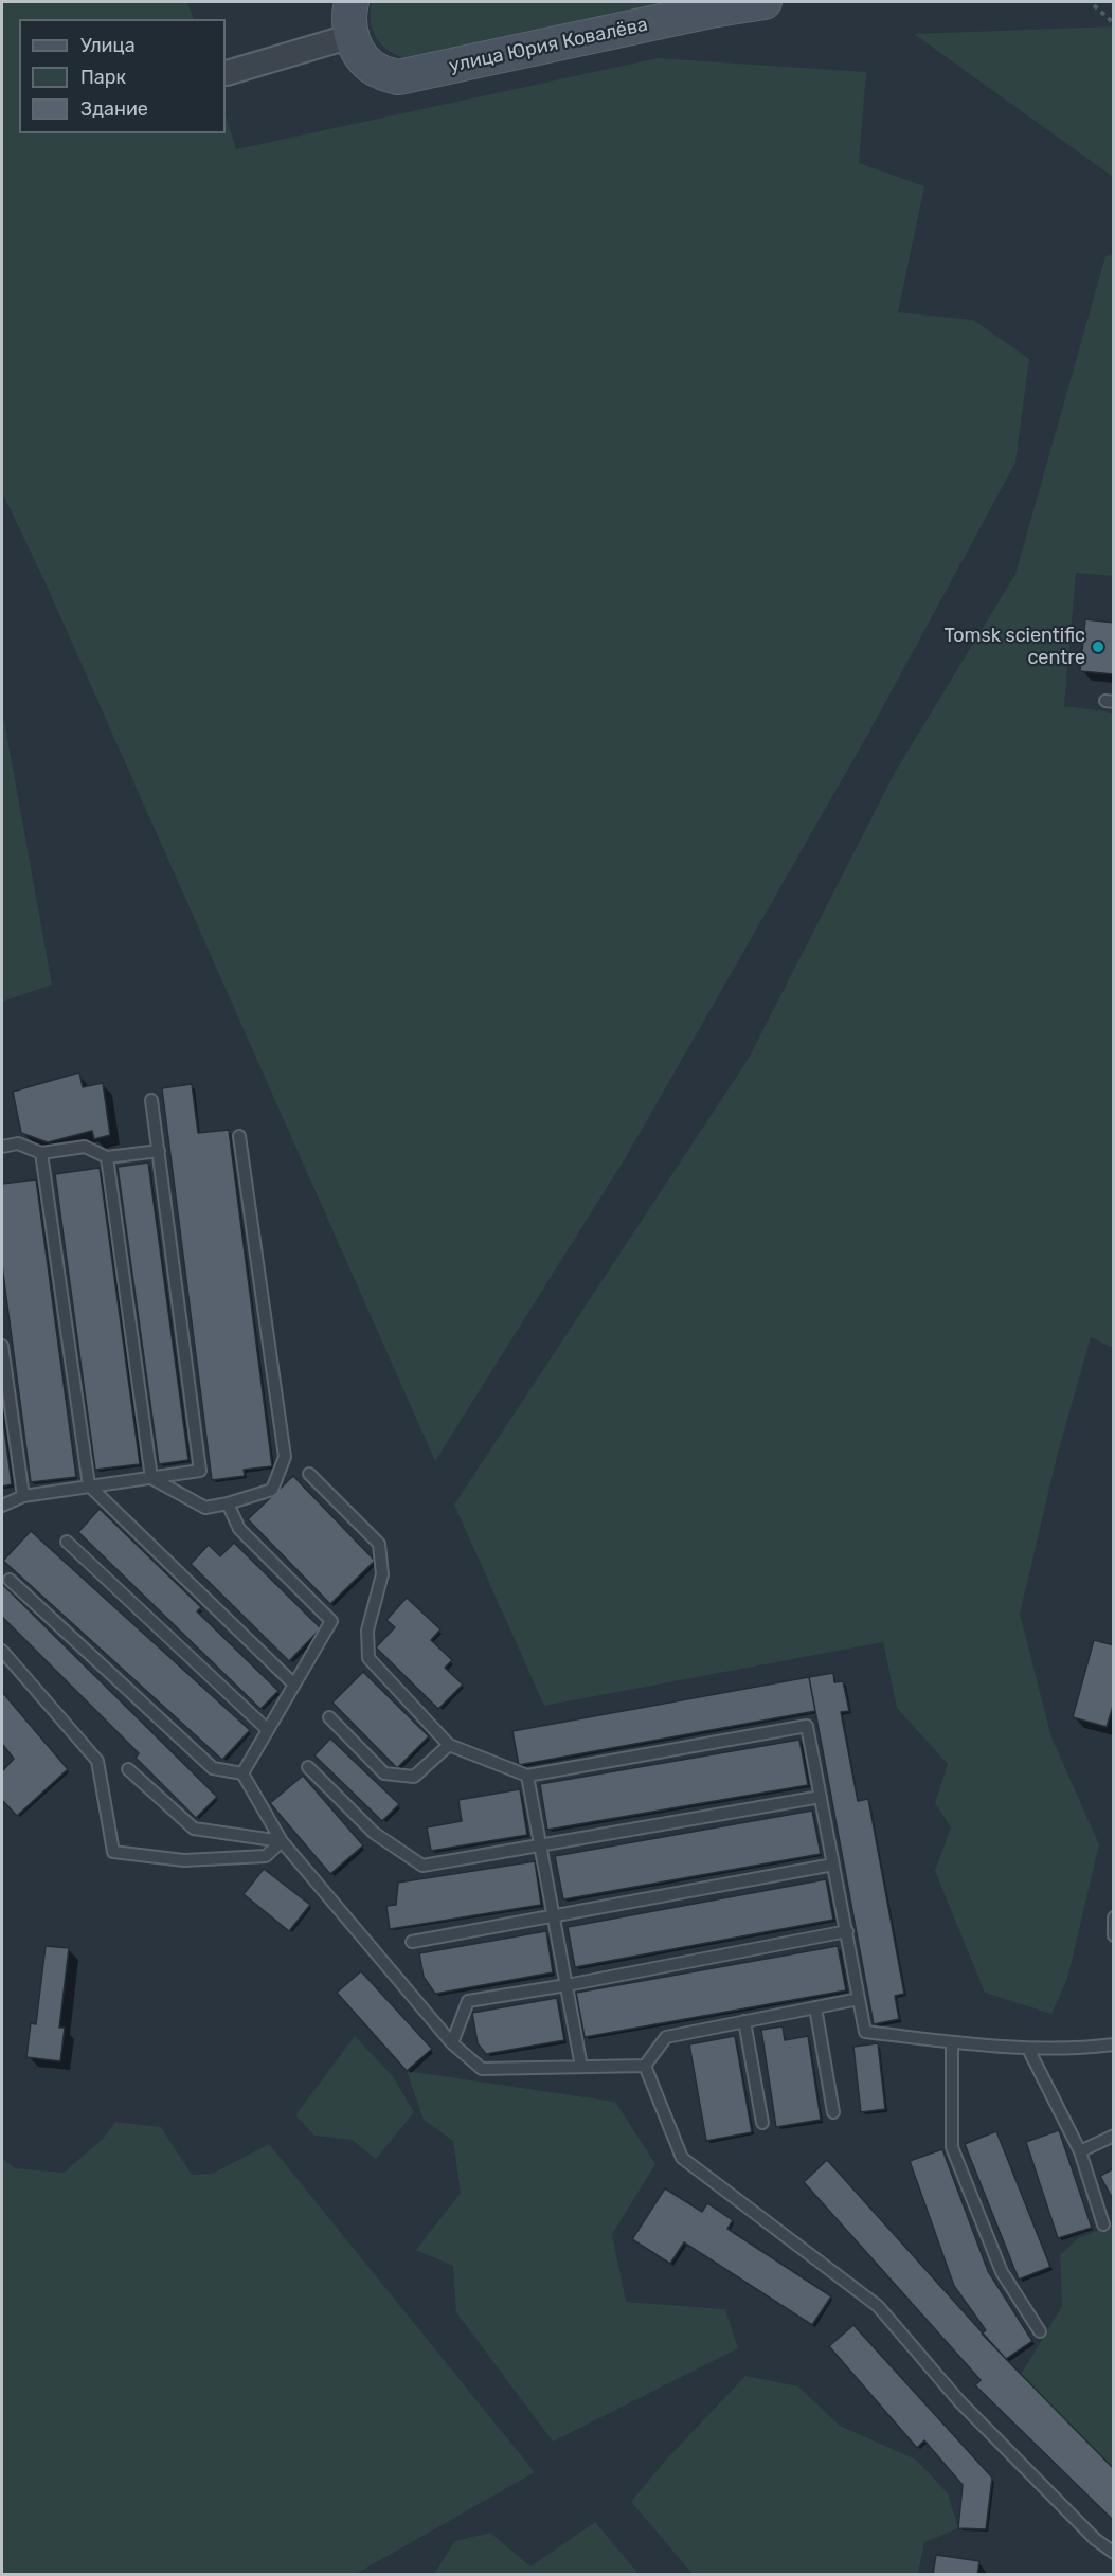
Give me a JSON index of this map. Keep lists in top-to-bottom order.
{
  "streets": {
    "main road": ["улица Юрия Ковалёва"]
  },
  "places": ["Tomsk scientific centre"],
  "legend": ["Улица", "Парк", "Здание"]
}
